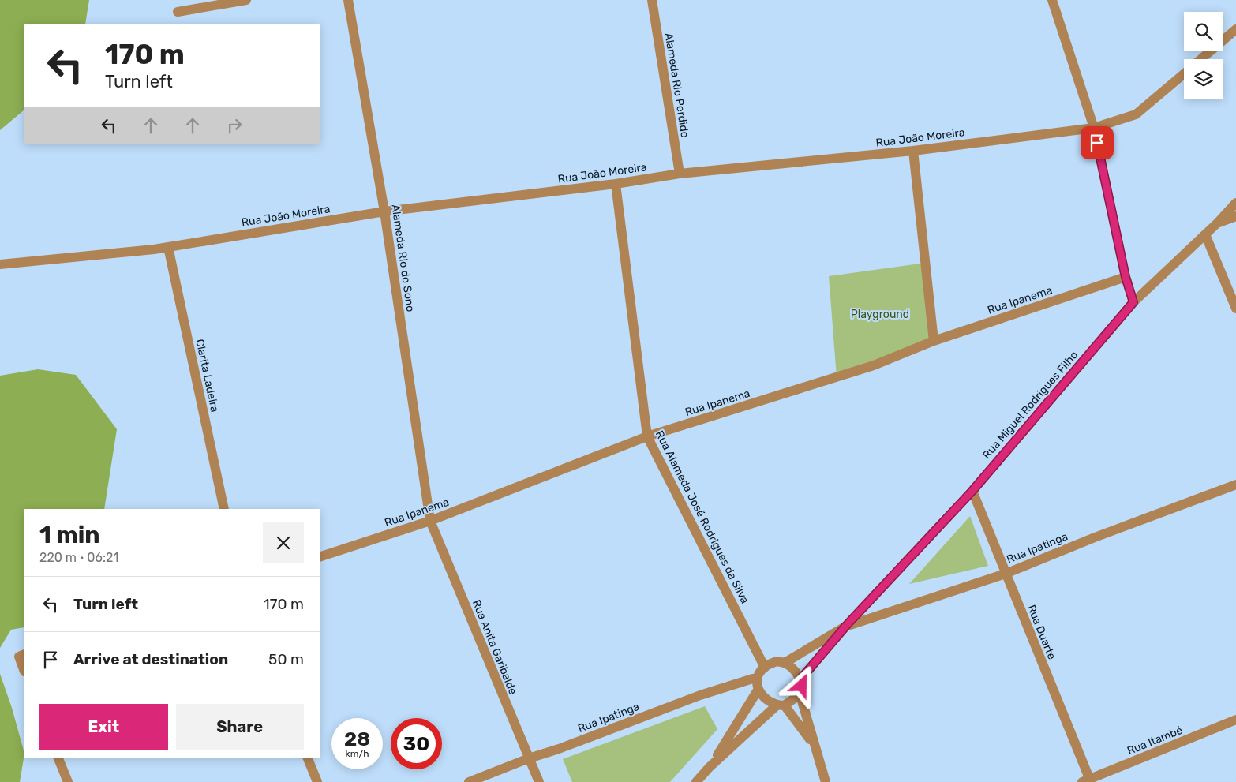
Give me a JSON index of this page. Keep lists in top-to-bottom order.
{
  "streets": {
    "street": [
      "Alameda Rio Perdido",
      "Rua João Moreira",
      "Alameda Rio do Sono",
      "Rua Ipanema",
      "Clarita Ladeira",
      "Rua Miguel Rodrigues Filho",
      "Rua Alameda José Rodrigues da Silva",
      "Rua Ipatinga",
      "Rua Duarte",
      "Rua Anita Garibalde",
      "Rua Itambé"
    ]
  },
  "crossings": [
    ["Alameda Rio Perdido", "Rua João Moreira"],
    ["Rua João Moreira", "Alameda Rio do Sono"],
    ["Rua João Moreira", "Clarita Ladeira"],
    ["Rua João Moreira", "Rua Alameda José Rodrigues da Silva"],
    ["Alameda Rio do Sono", "Rua Ipanema"],
    ["Alameda Rio do Sono", "Rua Anita Garibalde"],
    ["Rua Ipanema", "Rua Alameda José Rodrigues da Silva"],
    ["Rua Ipanema", "Rua Anita Garibalde"],
    ["Rua Miguel Rodrigues Filho", "Rua Alameda José Rodrigues da Silva"],
    ["Rua Miguel Rodrigues Filho", "Rua Ipatinga"],
    ["Rua Miguel Rodrigues Filho", "Rua Duarte"],
    ["Rua Alameda José Rodrigues da Silva", "Rua Ipatinga"],
    ["Rua Ipatinga", "Rua Duarte"],
    ["Rua Ipatinga", "Rua Anita Garibalde"],
    ["Rua Duarte", "Rua Itambé"]
  ],
  "parks": ["Playground"],
  "page": {
    "turn": ["170 m", "Turn left"],
    "heading": ["1 min", "220 m · 06:21"],
    "list": [
      {
        "name": "Turn left",
        "value": "170 m"
      },
      {
        "name": "Arrive at destination",
        "value": "50 m"
      }
    ],
    "buttons": ["Exit", "Share"],
    "speed": "28 km/h",
    "limit": "30"
  }
}
